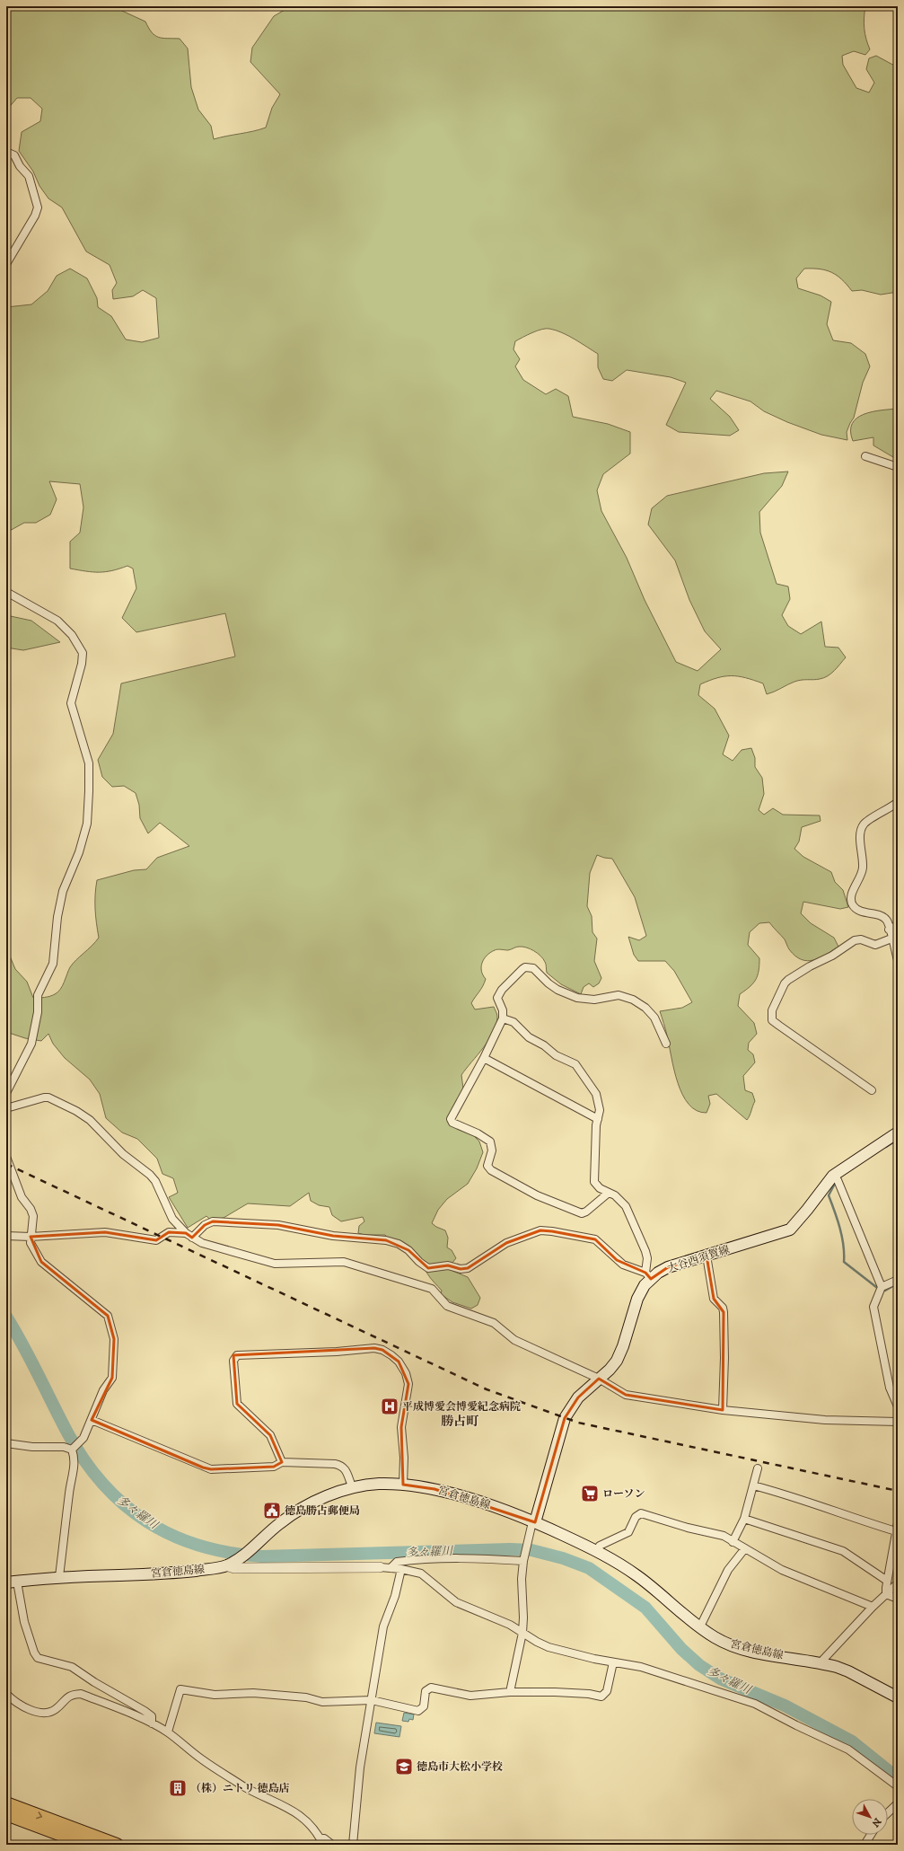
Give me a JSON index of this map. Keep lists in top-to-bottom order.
{
  "streets": {
    "main road": ["大谷西須賀線", "宮倉徳島線"]
  },
  "crossings": [
    ["大谷西須賀線", "宮倉徳島線"]
  ],
  "districts": ["勝占町"],
  "water": ["多々羅川"],
  "places": {
    "hospital": ["平成博愛会博愛紀念病院"],
    "supermarket": ["ローソン"],
    "public building": ["徳島勝占郵便局"],
    "school or university": ["徳島市大松小学校"],
    "building": ["（株）ニトリ 徳島店"]
  },
  "north": "bottom right"
}
